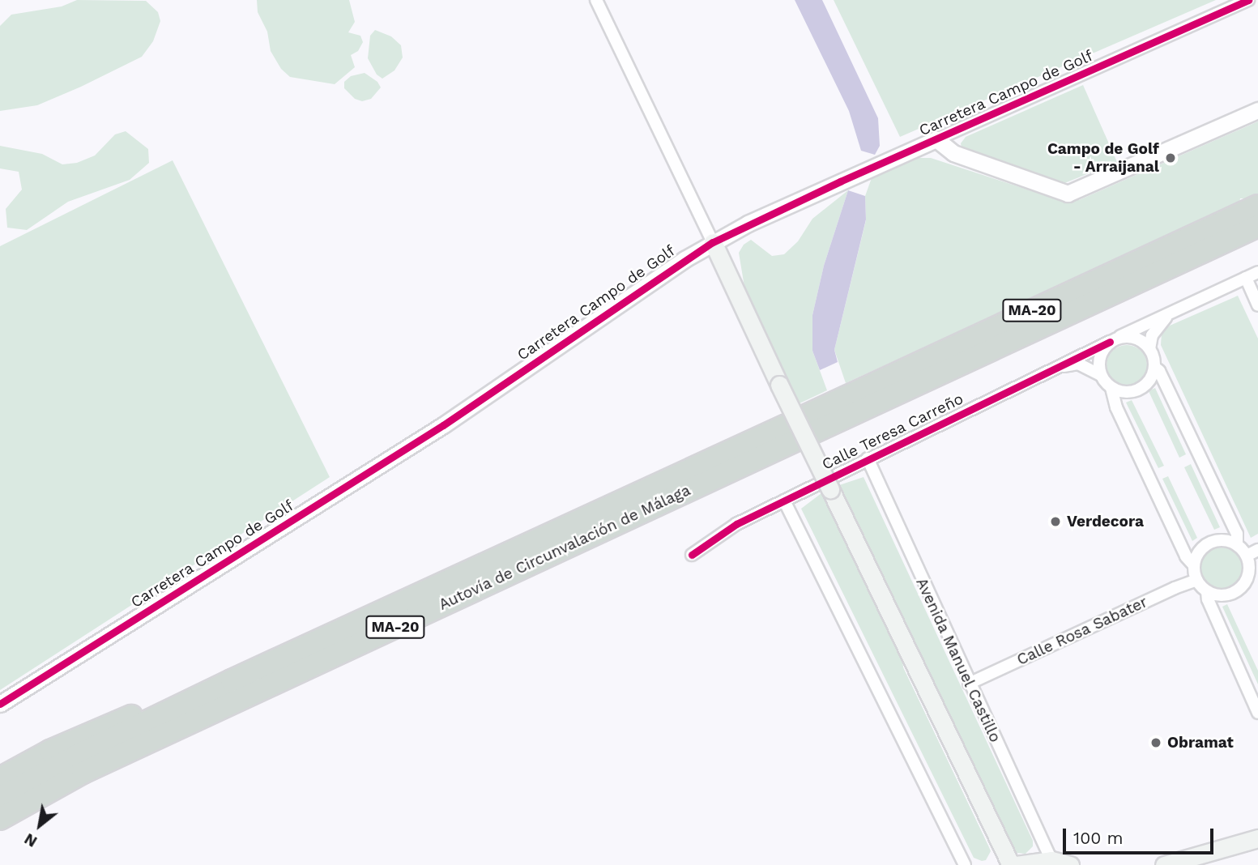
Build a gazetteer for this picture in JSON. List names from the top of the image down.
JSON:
{
  "streets": {
    "highway": ["MA-20", "Autovía de Circunvalación de Málaga"],
    "street": [
      "Carretera Campo de Golf",
      "Calle Teresa Carreño",
      "Calle Rosa Sabater",
      "Avenida Manuel Castillo"
    ]
  },
  "crossings": [
    ["Calle Teresa Carreño", "Avenida Manuel Castillo"],
    ["Calle Rosa Sabater", "Avenida Manuel Castillo"]
  ],
  "places": ["Campo de Golf - Arraijanal", "Verdecora", "Obramat"],
  "scale_bar": "100 m",
  "north": "bottom left"
}
